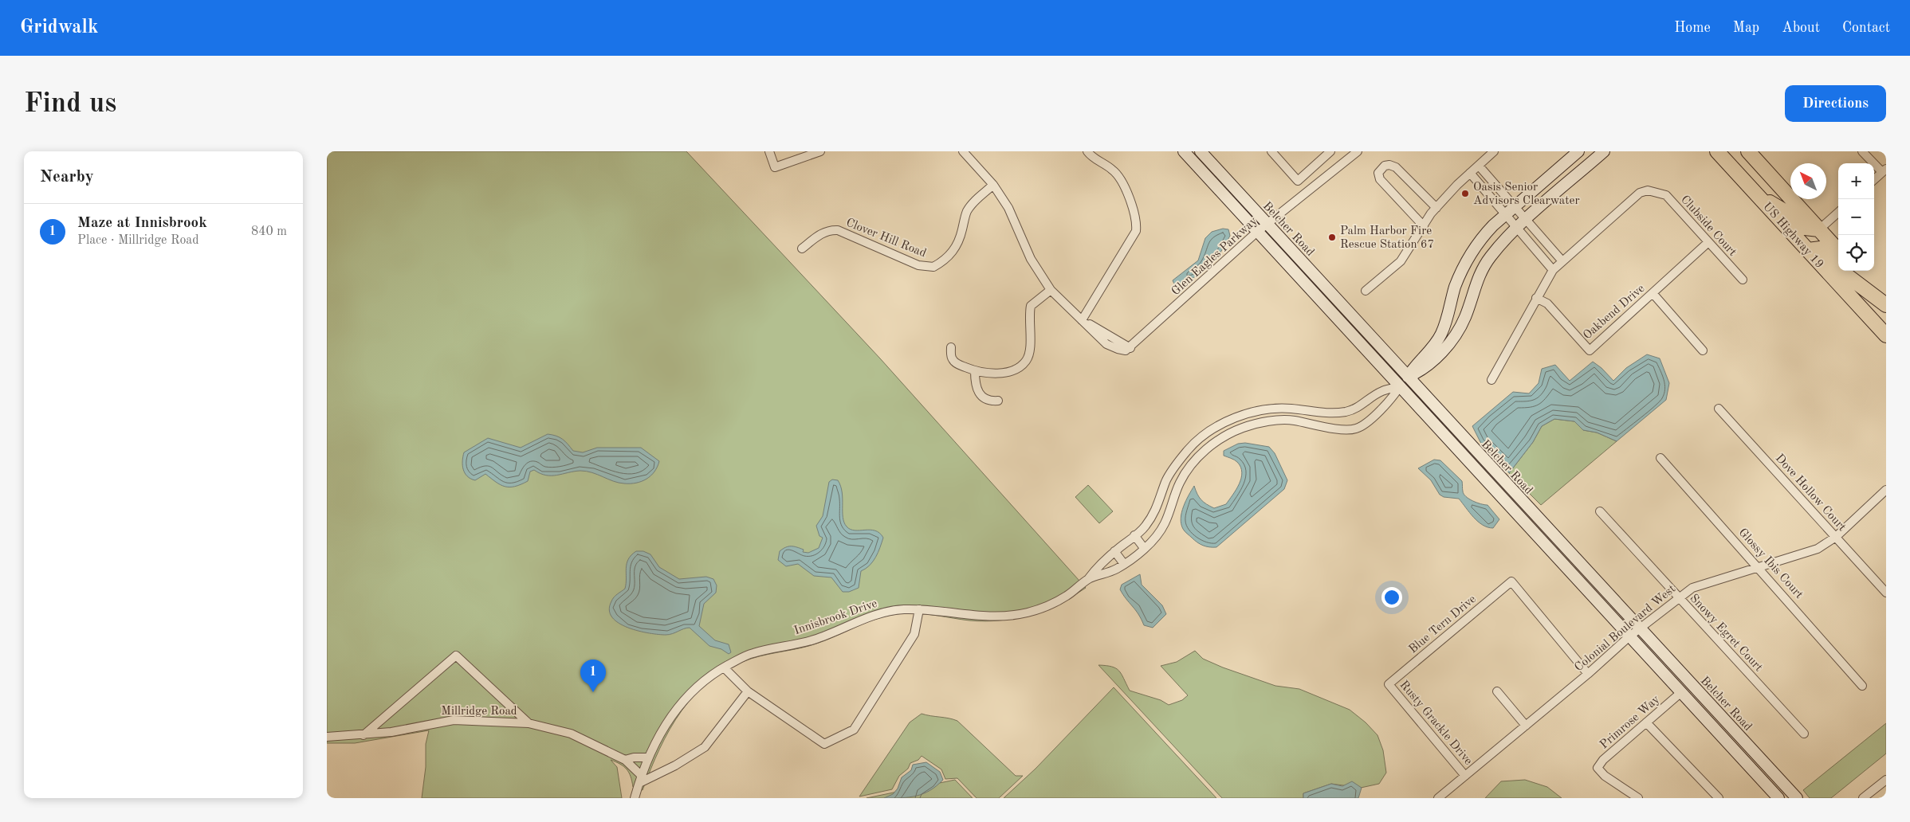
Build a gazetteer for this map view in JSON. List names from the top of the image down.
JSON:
{
  "streets": {
    "highway": ["US Highway 19"],
    "main road": ["Belcher Road"],
    "street": [
      "Clubside Court",
      "Clover Hill Road",
      "Glen Eagles Parkway",
      "Oakbend Drive",
      "Dove Hollow Court",
      "Glossy Ibis Court",
      "Innisbrook Drive",
      "Blue Tern Drive",
      "Colonial Boulevard West",
      "Snowy Egret Court",
      "Millridge Road",
      "Primrose Way",
      "Rusty Grackle Drive"
    ]
  },
  "crossings": [
    ["Clubside Court", "Oakbend Drive"],
    ["Belcher Road", "Glen Eagles Parkway"],
    ["Belcher Road", "Innisbrook Drive"],
    ["Belcher Road", "Colonial Boulevard West"],
    ["Belcher Road", "Primrose Way"],
    ["Dove Hollow Court", "Colonial Boulevard West"],
    ["Glossy Ibis Court", "Colonial Boulevard West"],
    ["Innisbrook Drive", "Millridge Road"],
    ["Blue Tern Drive", "Colonial Boulevard West"],
    ["Blue Tern Drive", "Rusty Grackle Drive"],
    ["Colonial Boulevard West", "Snowy Egret Court"],
    ["Colonial Boulevard West", "Rusty Grackle Drive"]
  ],
  "places": ["Oasis Senior Advisors Clearwater", "Palm Harbor Fire Rescue Station 67"],
  "north": "top left",
  "page": {
    "header": "Gridwalk",
    "nav": [
      "Home",
      "Map",
      "About",
      "Contact"
    ],
    "buttons": "Directions",
    "title": "Find us",
    "heading": "Nearby",
    "map_buttons": ["+", "−"],
    "list": [
      {
        "mark": "1",
        "name": "Maze at Innisbrook",
        "note": "Place · Millridge Road",
        "value": "840 m"
      }
    ],
    "pins": "1"
  }
}
